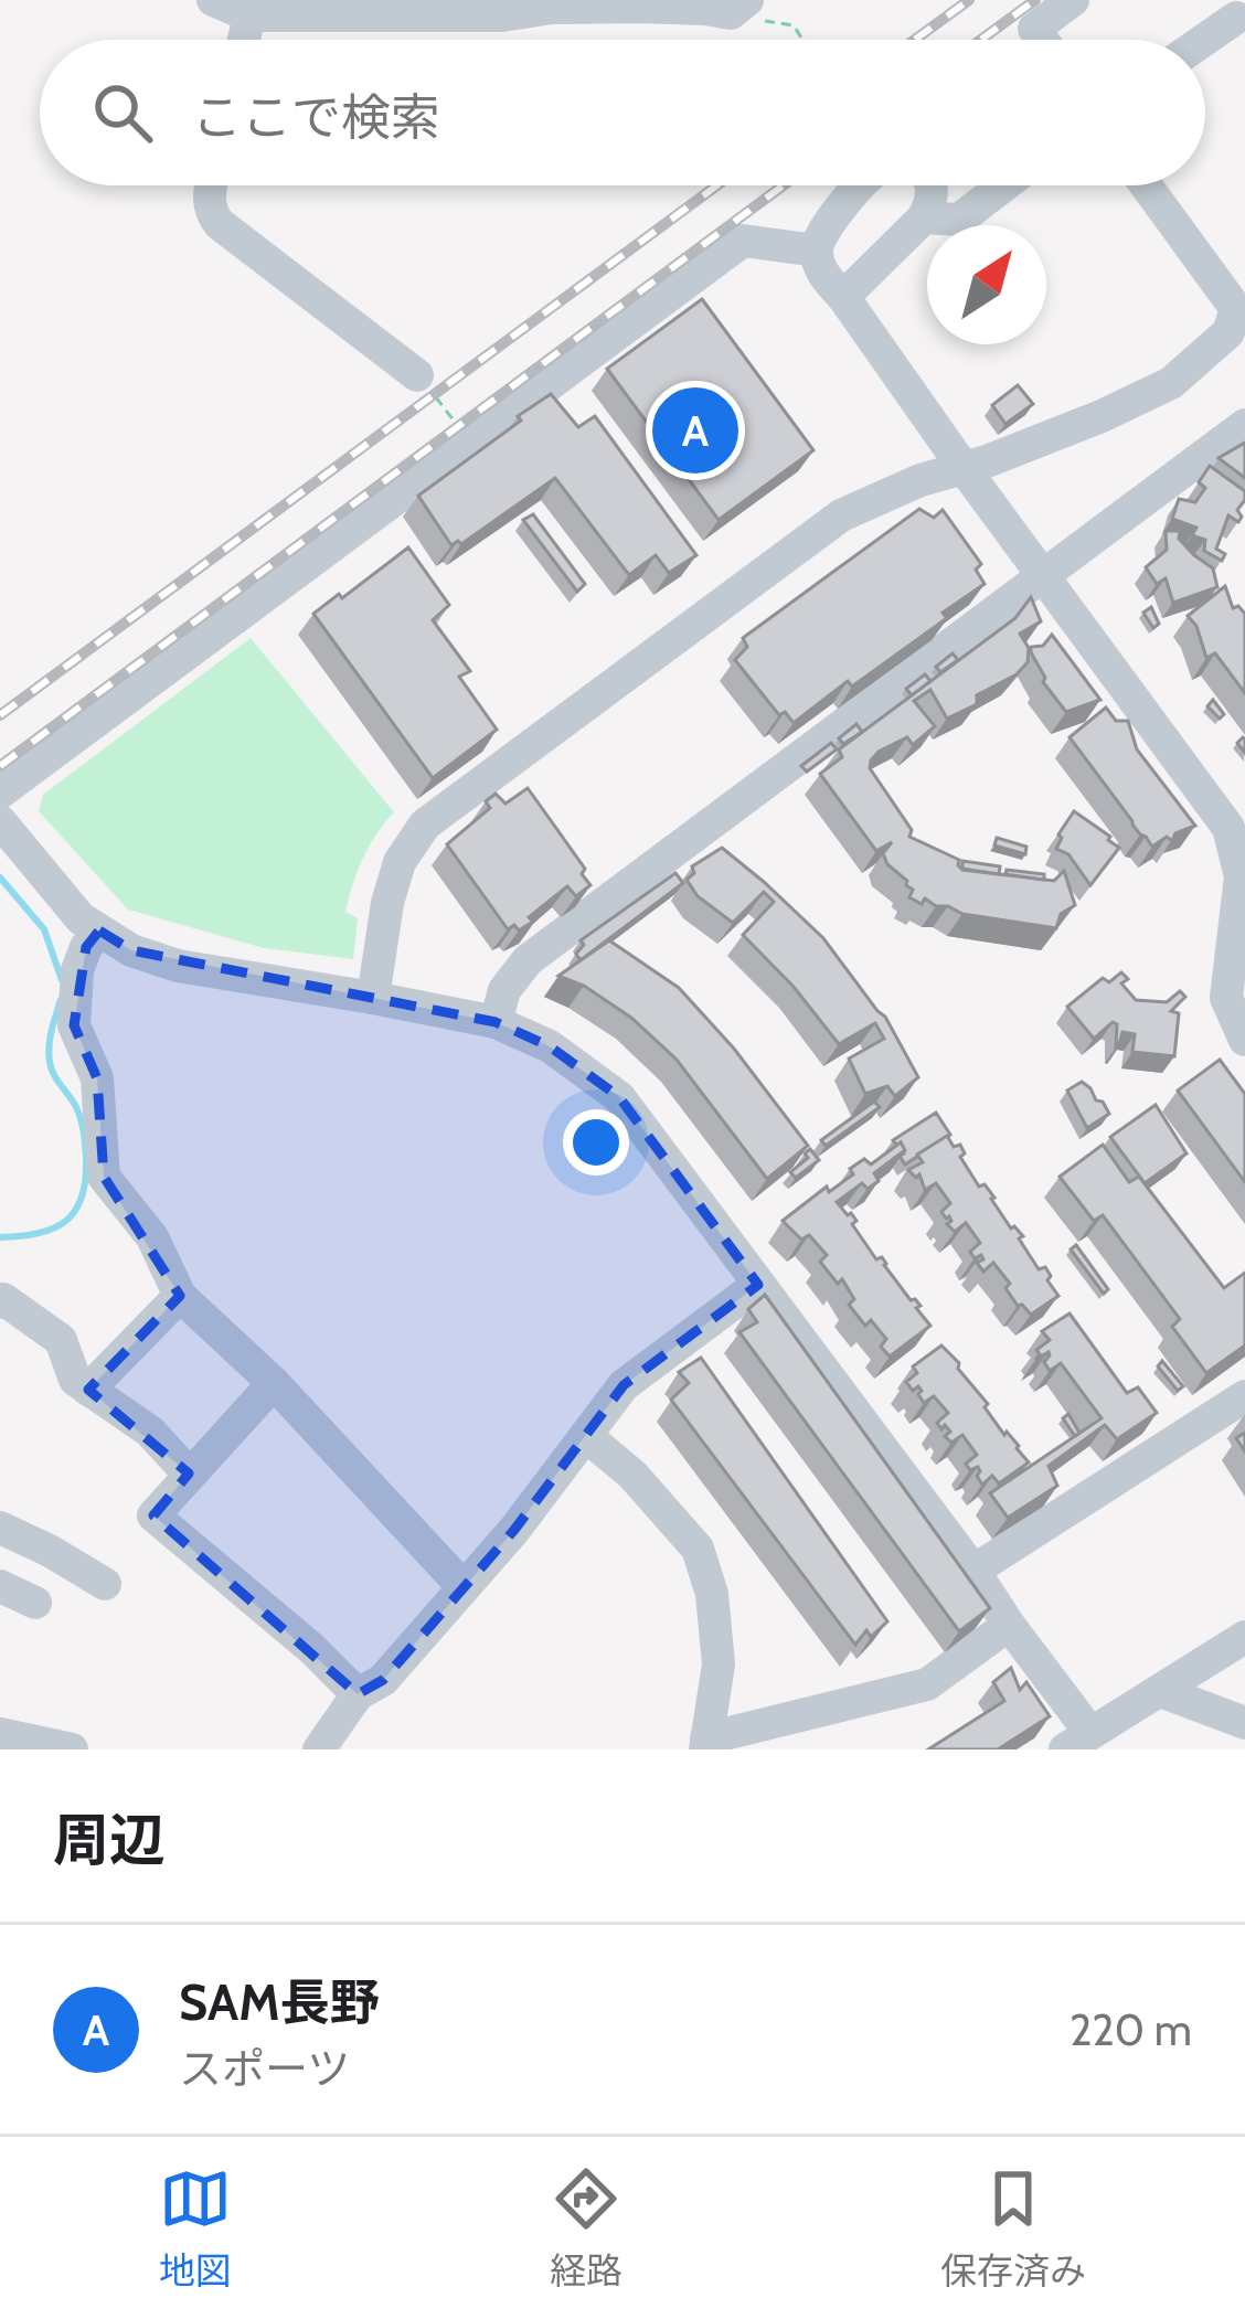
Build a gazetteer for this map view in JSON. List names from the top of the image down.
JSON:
{
  "north": "top right",
  "page": {
    "search": "ここで検索",
    "pins": "A",
    "heading": "周辺",
    "list": [
      {
        "mark": "A",
        "name": "SAM長野",
        "note": "スポーツ",
        "value": "220 m"
      }
    ],
    "nav": ["地図", "経路", "保存済み"]
  }
}
